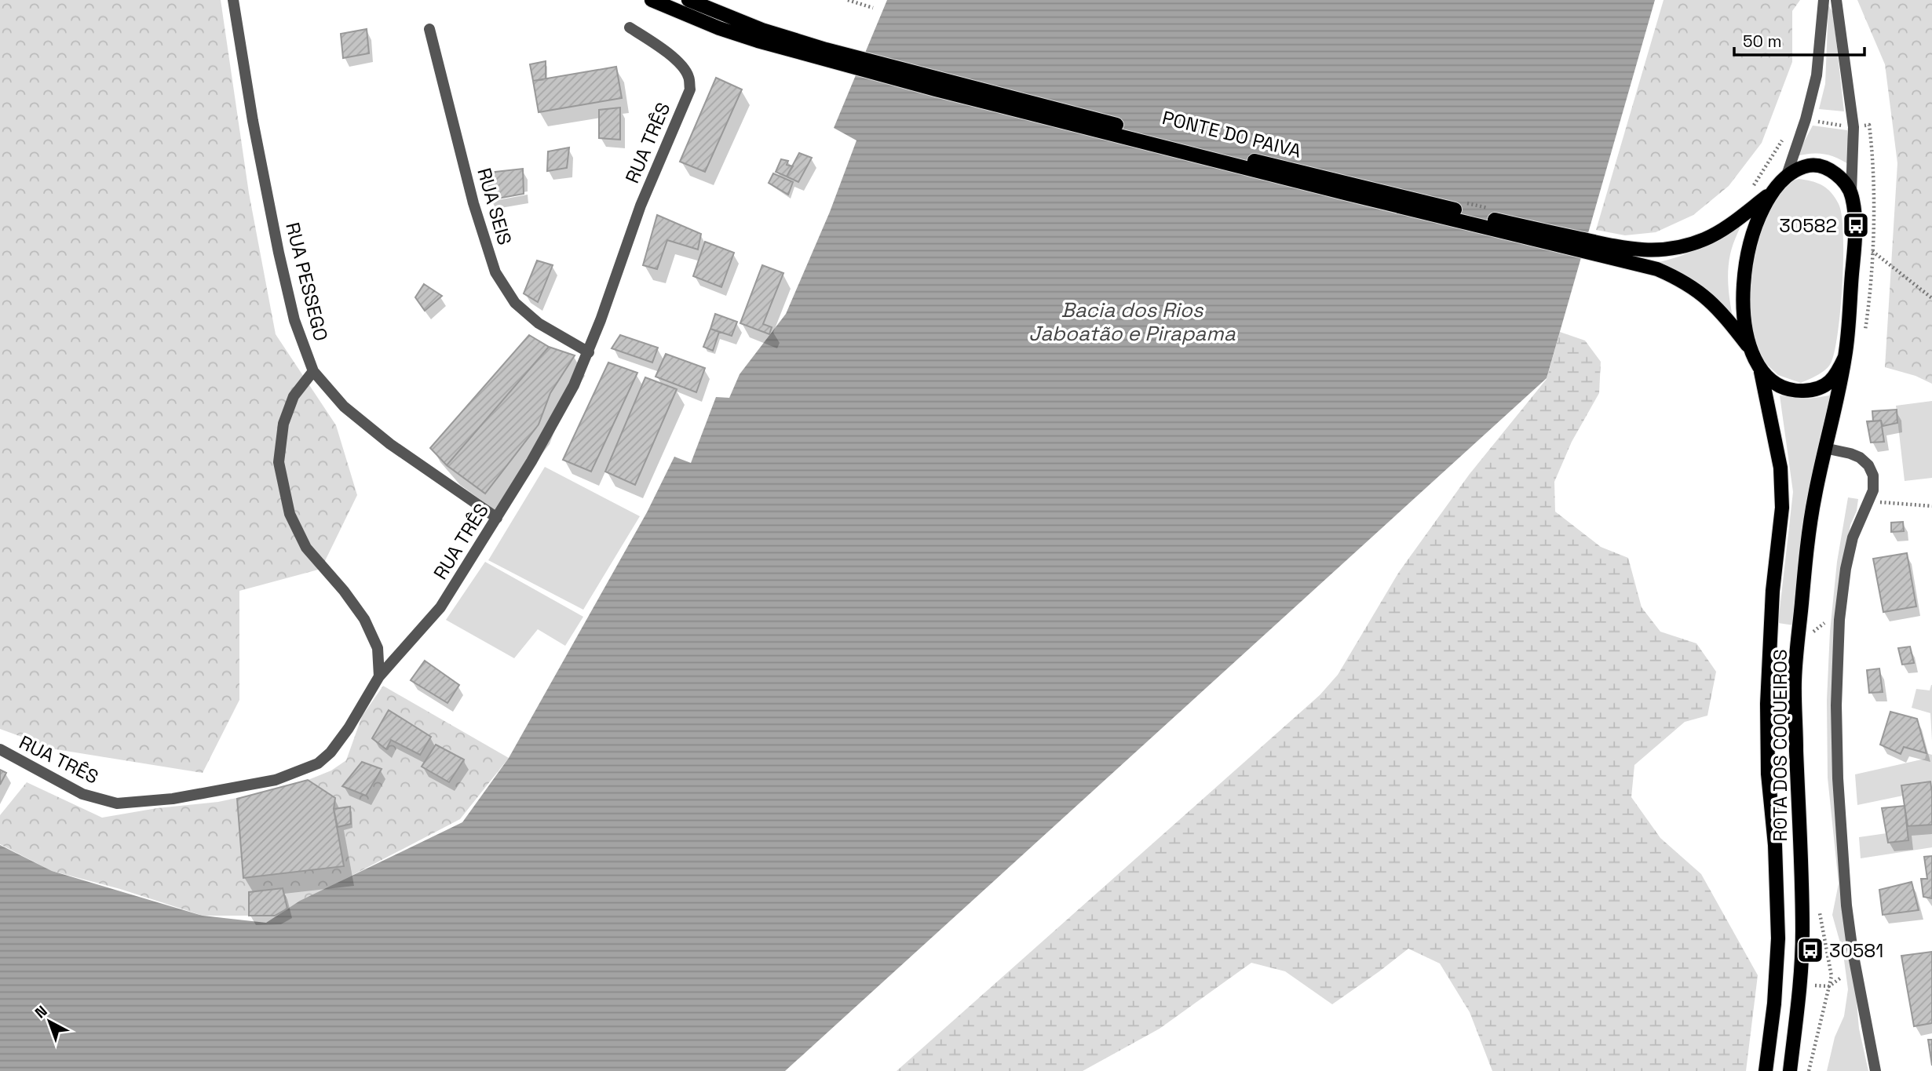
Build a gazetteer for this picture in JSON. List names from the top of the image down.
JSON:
{
  "streets": {
    "main road": ["PONTE DO PAIVA", "ROTA DOS COQUEIROS"],
    "street": ["RUA TRÊS", "RUA SEIS", "RUA PESSEGO"]
  },
  "crossings": [
    ["PONTE DO PAIVA", "ROTA DOS COQUEIROS"],
    ["RUA TRÊS", "RUA SEIS"],
    ["RUA TRÊS", "RUA PESSEGO"]
  ],
  "water": ["Bacia dos Rios Jaboatão e Pirapama"],
  "places": {
    "bus stop": ["30582", "30581"]
  },
  "scale_bar": "50 m",
  "north": "top left"
}
